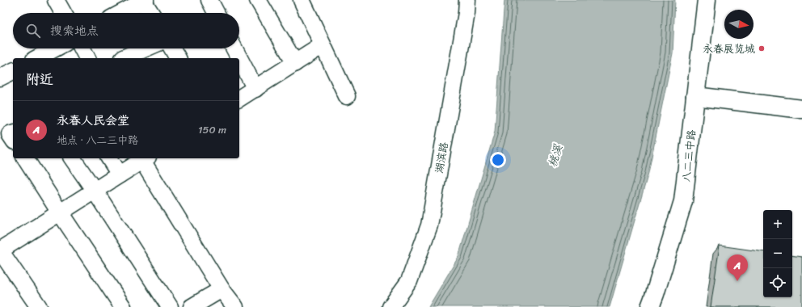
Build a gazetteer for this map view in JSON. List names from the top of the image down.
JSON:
{
  "streets": {
    "main road": ["八二三中路"],
    "street": ["湖滨路"]
  },
  "water": ["桃溪"],
  "places": ["永春展览城"],
  "north": "right",
  "page": {
    "search": "搜索地点",
    "heading": "附近",
    "list": [
      {
        "mark": "A",
        "name": "永春人民会堂",
        "note": "地点 · 八二三中路",
        "value": "150 m"
      }
    ],
    "map_buttons": ["+", "−"],
    "pins": "A"
  }
}
